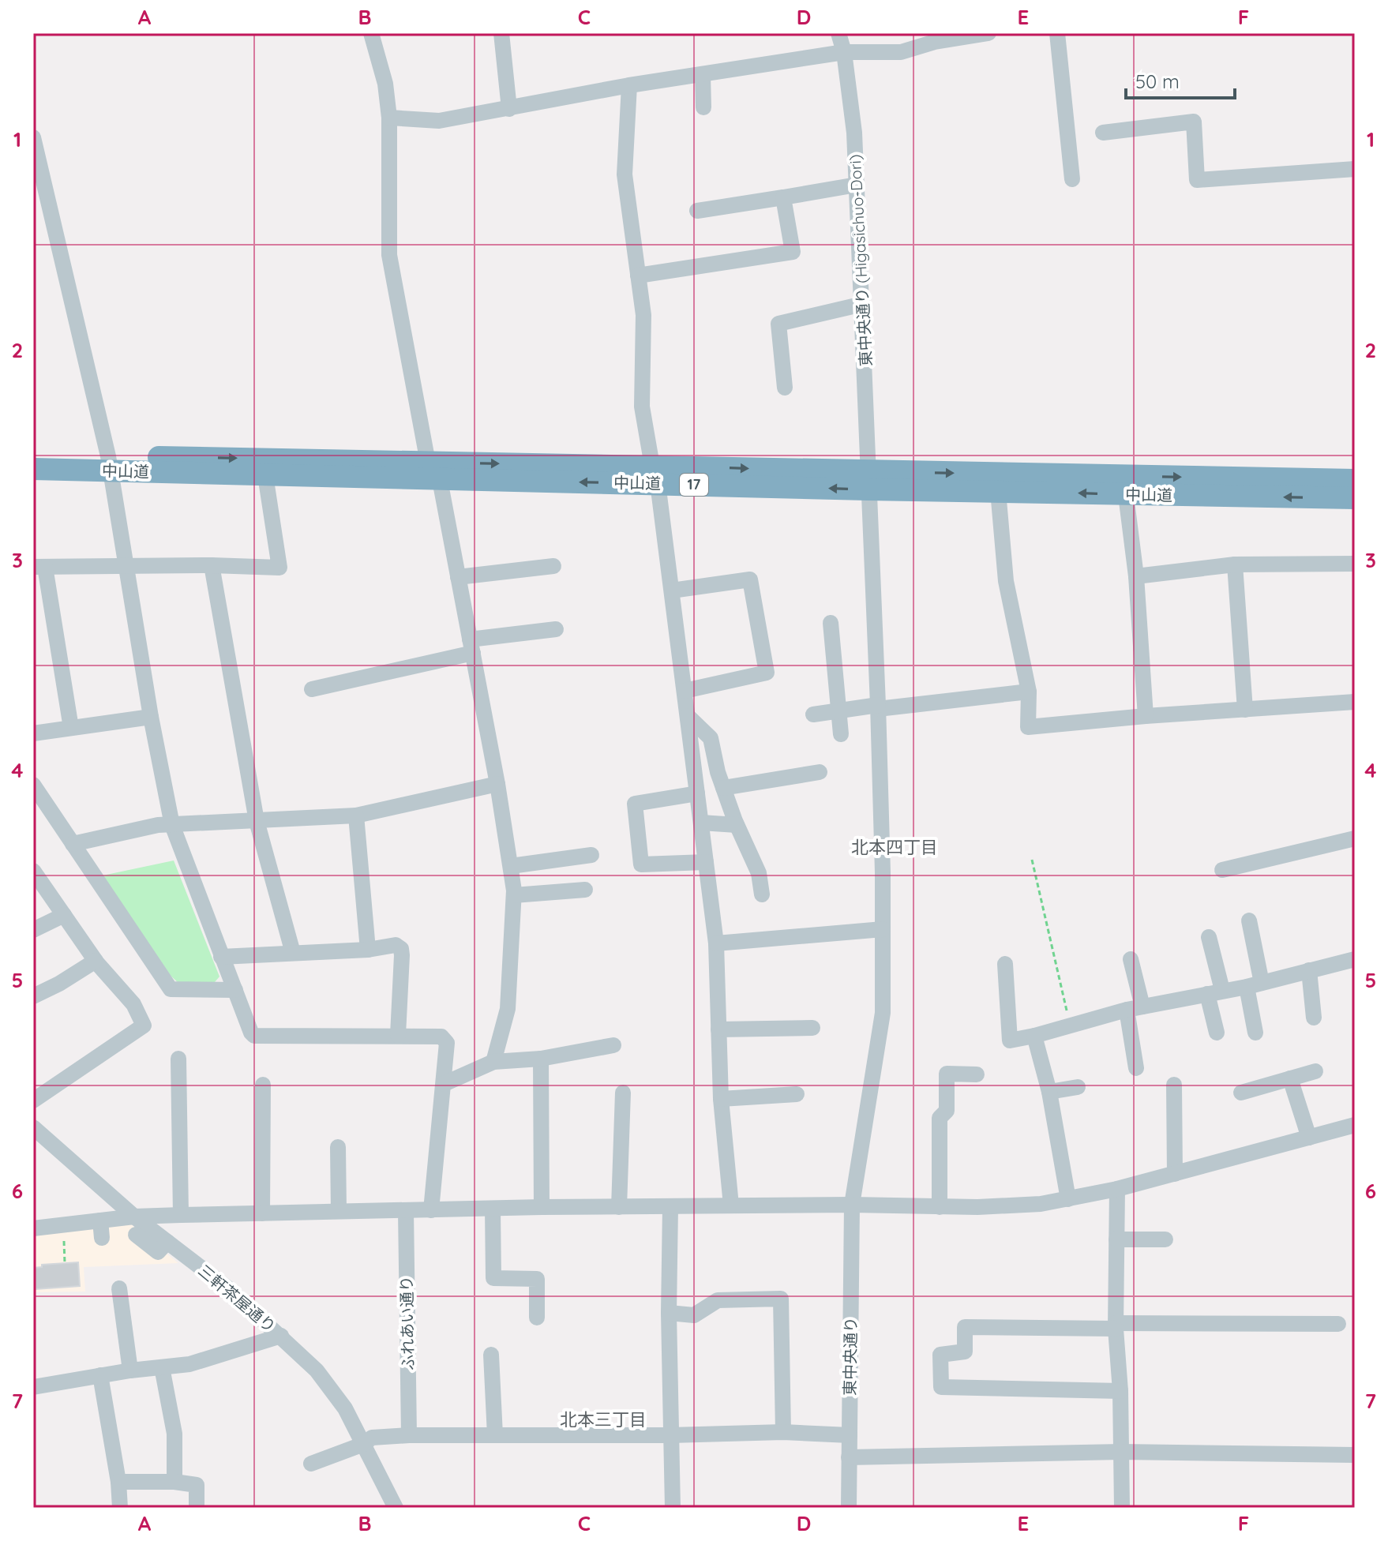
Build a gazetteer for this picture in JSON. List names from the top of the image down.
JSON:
{
  "streets": {
    "highway": ["中山道", "17"],
    "street": [
      "東中央通り (Higasichuo-Dori)",
      "三軒茶屋通り",
      "ふれあい通り",
      "東中央通り"
    ]
  },
  "crossings": [
    ["東中央通り (Higasichuo-Dori)", "中山道"],
    ["東中央通り (Higasichuo-Dori)", "東中央通り"]
  ],
  "districts": ["北本四丁目", "北本三丁目"],
  "scale_bar": "50 m",
  "grid": {
    "columns": [
      "A",
      "B",
      "C",
      "D",
      "E",
      "F"
    ],
    "rows": [
      "1",
      "2",
      "3",
      "4",
      "5",
      "6",
      "7"
    ]
  }
}
